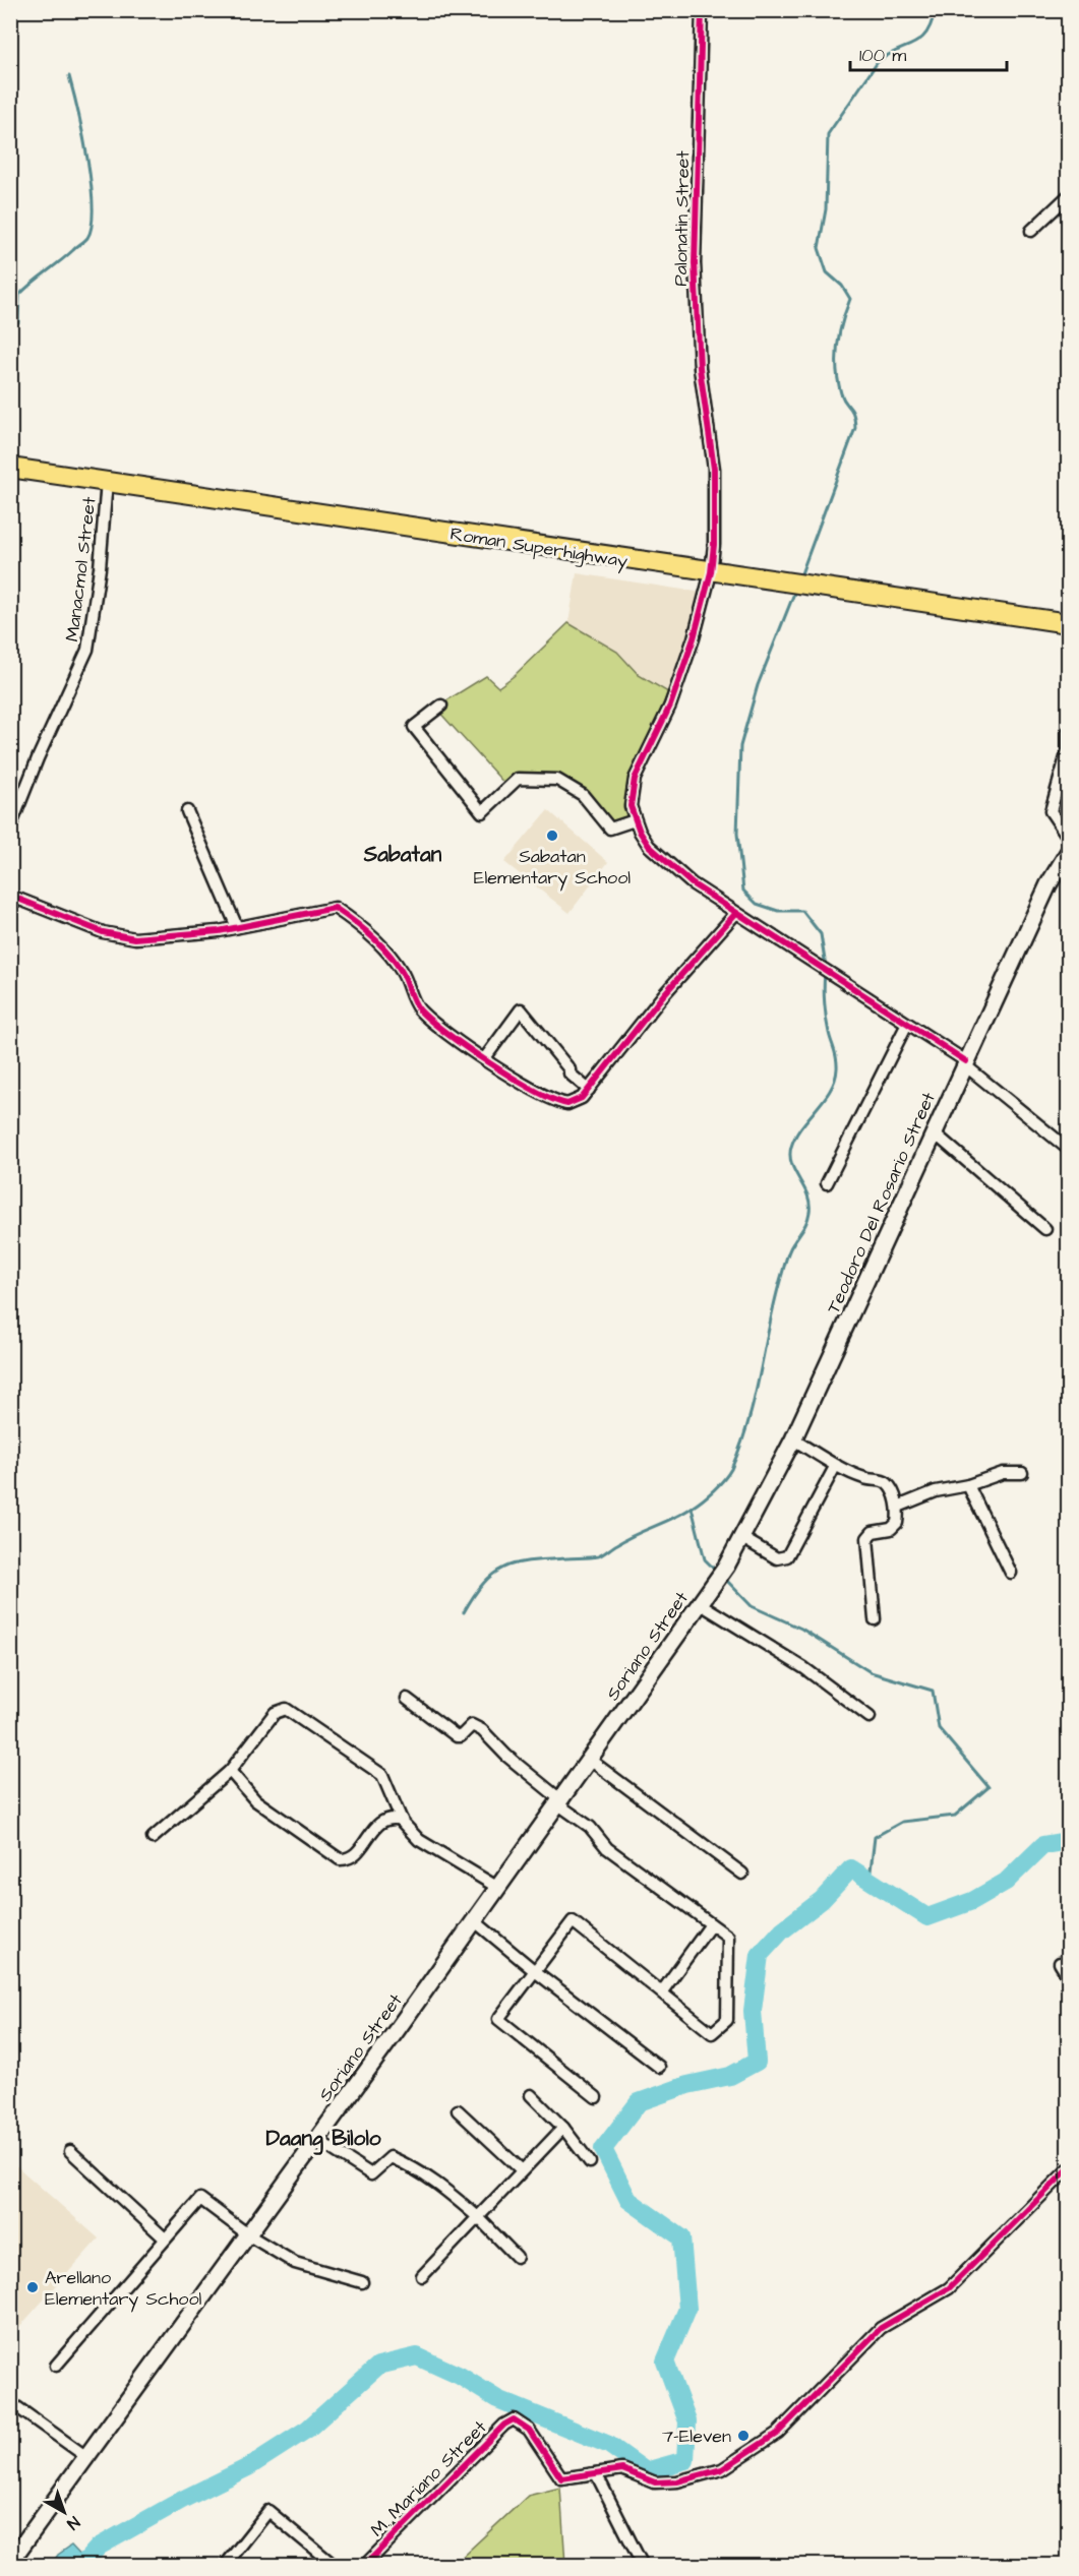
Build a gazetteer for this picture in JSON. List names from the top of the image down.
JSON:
{
  "streets": {
    "main road": ["Roman Superhighway", "Teodoro Del Rosario Street", "Soriano Street"],
    "street": ["Palonatin Street", "Manacmol Street", "M. Mariano Street"]
  },
  "crossings": [
    ["Palonatin Street", "Roman Superhighway"],
    ["Roman Superhighway", "Manacmol Street"],
    ["Teodoro Del Rosario Street", "Soriano Street"]
  ],
  "districts": ["Sabatan", "Daang Bilolo"],
  "places": ["Sabatan Elementary School", "Arellano Elementary School", "7-Eleven"],
  "scale_bar": "100 m",
  "north": "bottom right"
}
